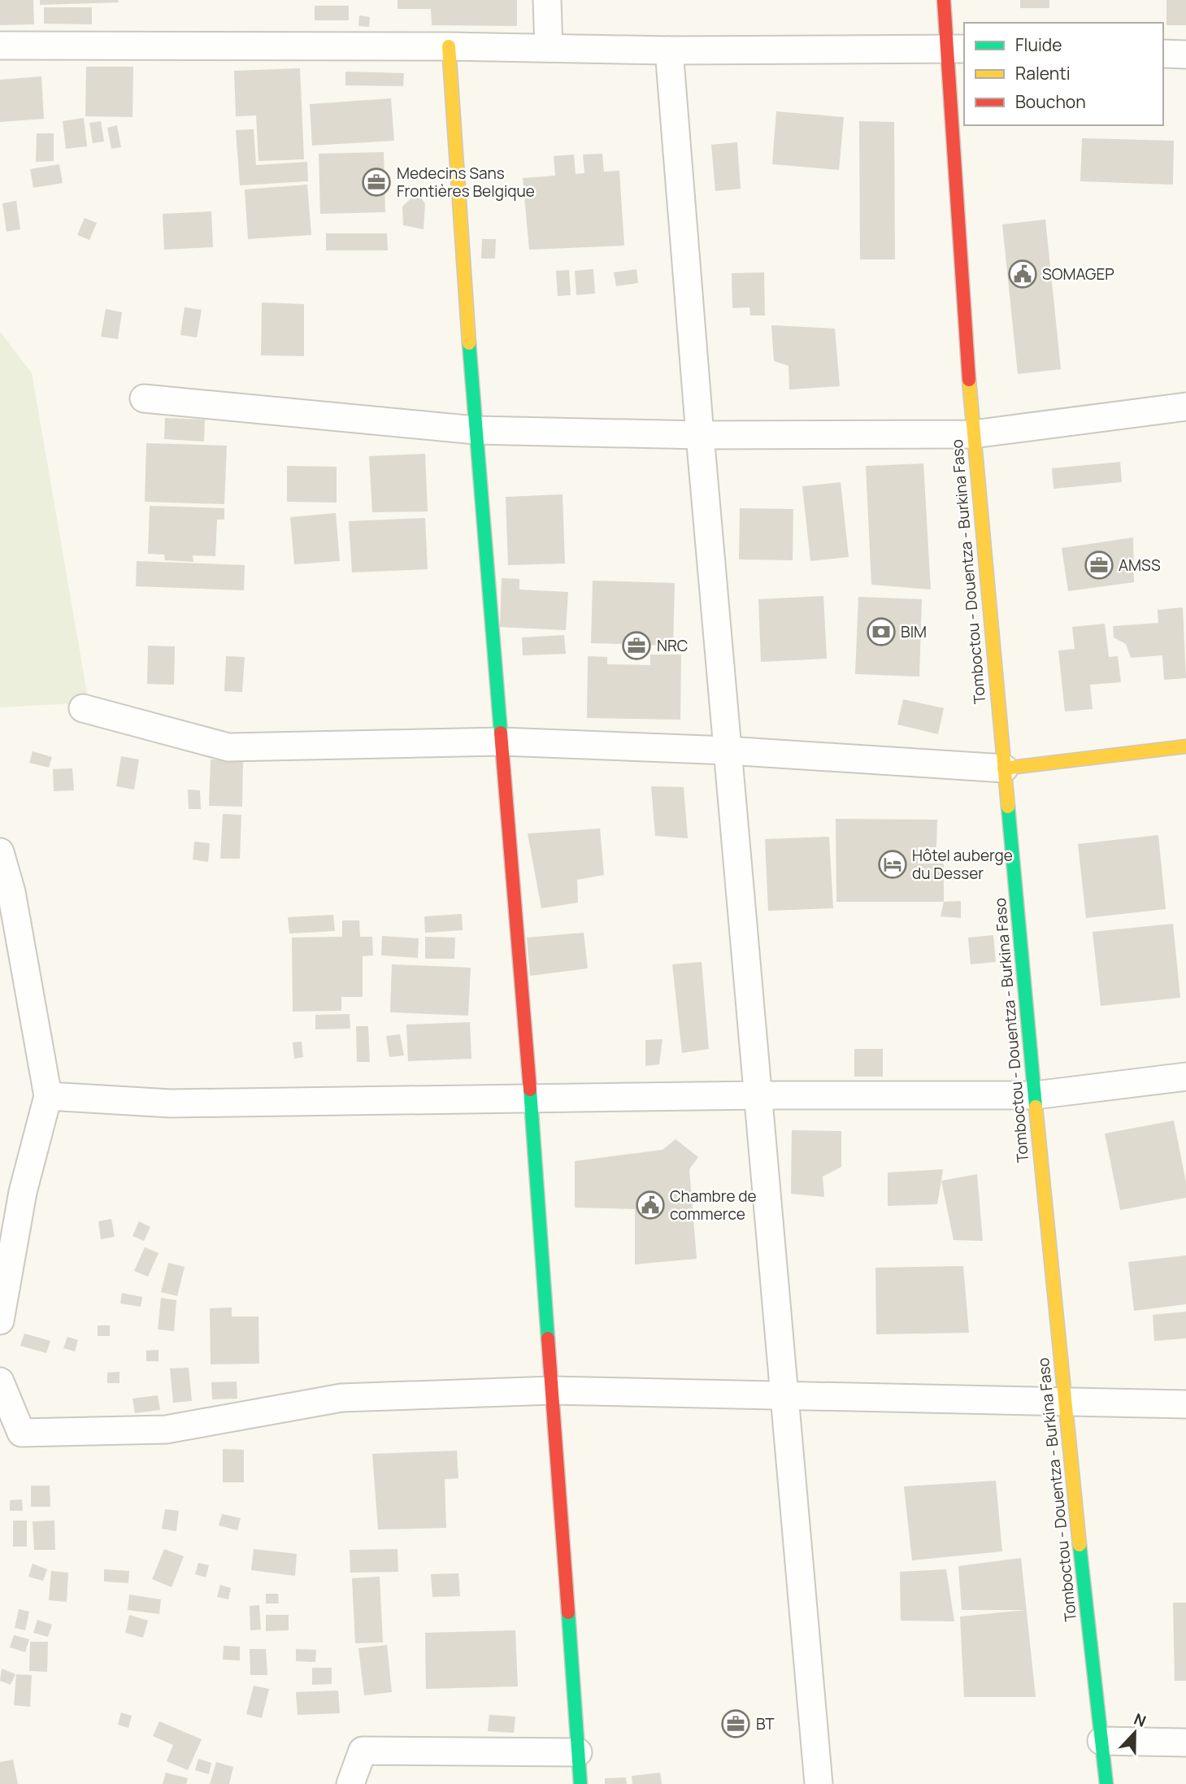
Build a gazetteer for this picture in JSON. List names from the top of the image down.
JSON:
{
  "streets": {
    "main road": ["Tomboctou - Douentza - Burkina Faso"]
  },
  "places": {
    "office": [
      "Medecins Sans Frontières Belgique",
      "AMSS",
      "NRC",
      "BT"
    ],
    "public building": ["SOMAGEP", "Chambre de commerce"],
    "bank": ["BIM"],
    "hotel": ["Hôtel auberge du Desser"]
  },
  "legend": ["Fluide", "Ralenti", "Bouchon"],
  "north": "top"
}
